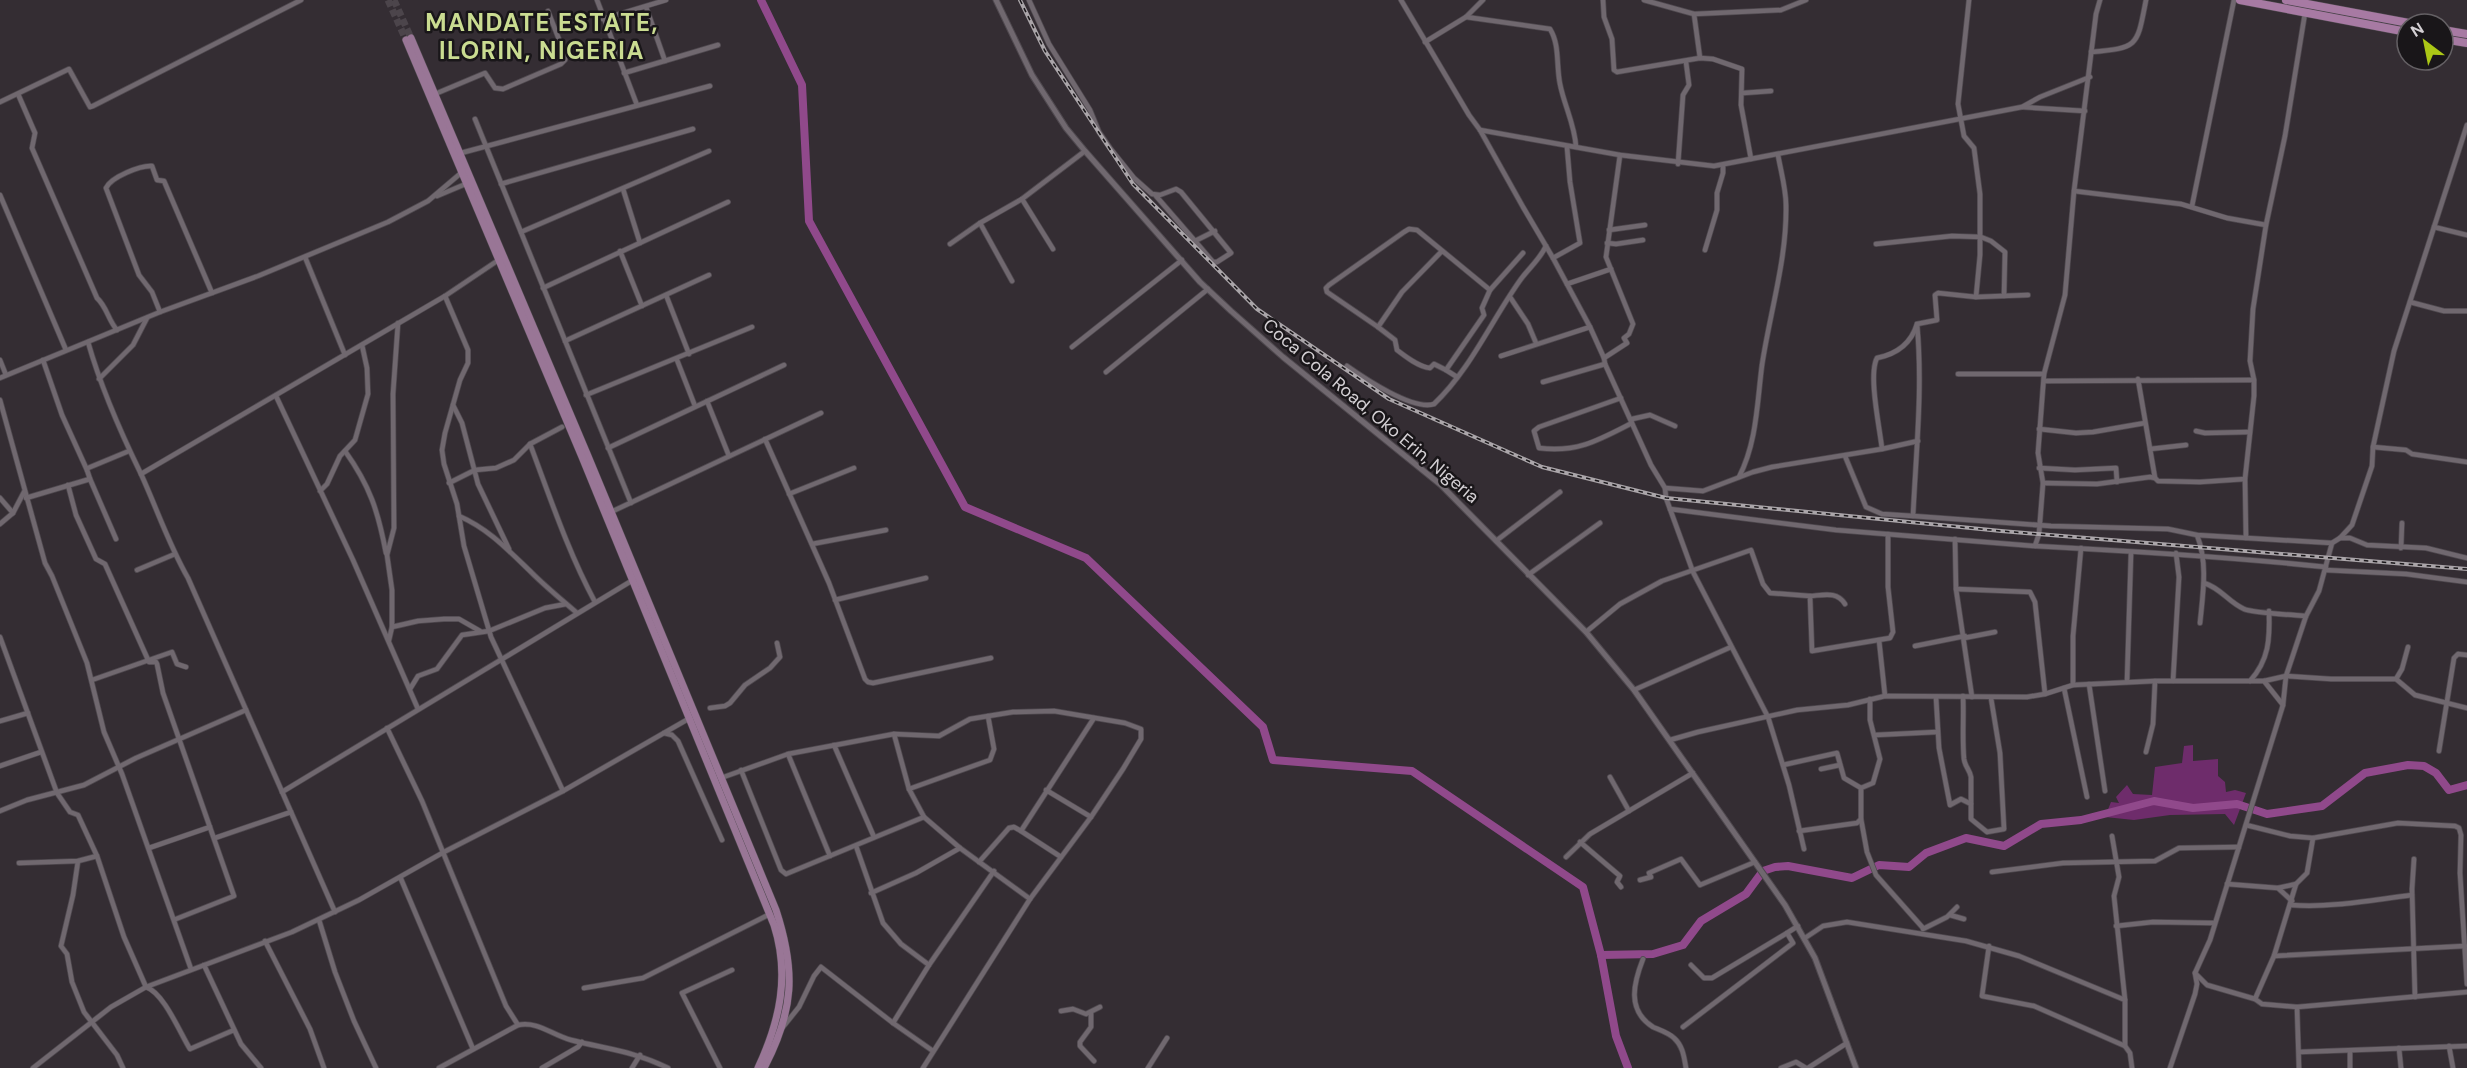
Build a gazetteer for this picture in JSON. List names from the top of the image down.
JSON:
{
  "streets": {
    "street": ["Coca Cola Road, Oko Erin, Nigeria"]
  },
  "districts": ["MANDATE ESTATE, ILORIN, NIGERIA"],
  "north": "top left"
}
